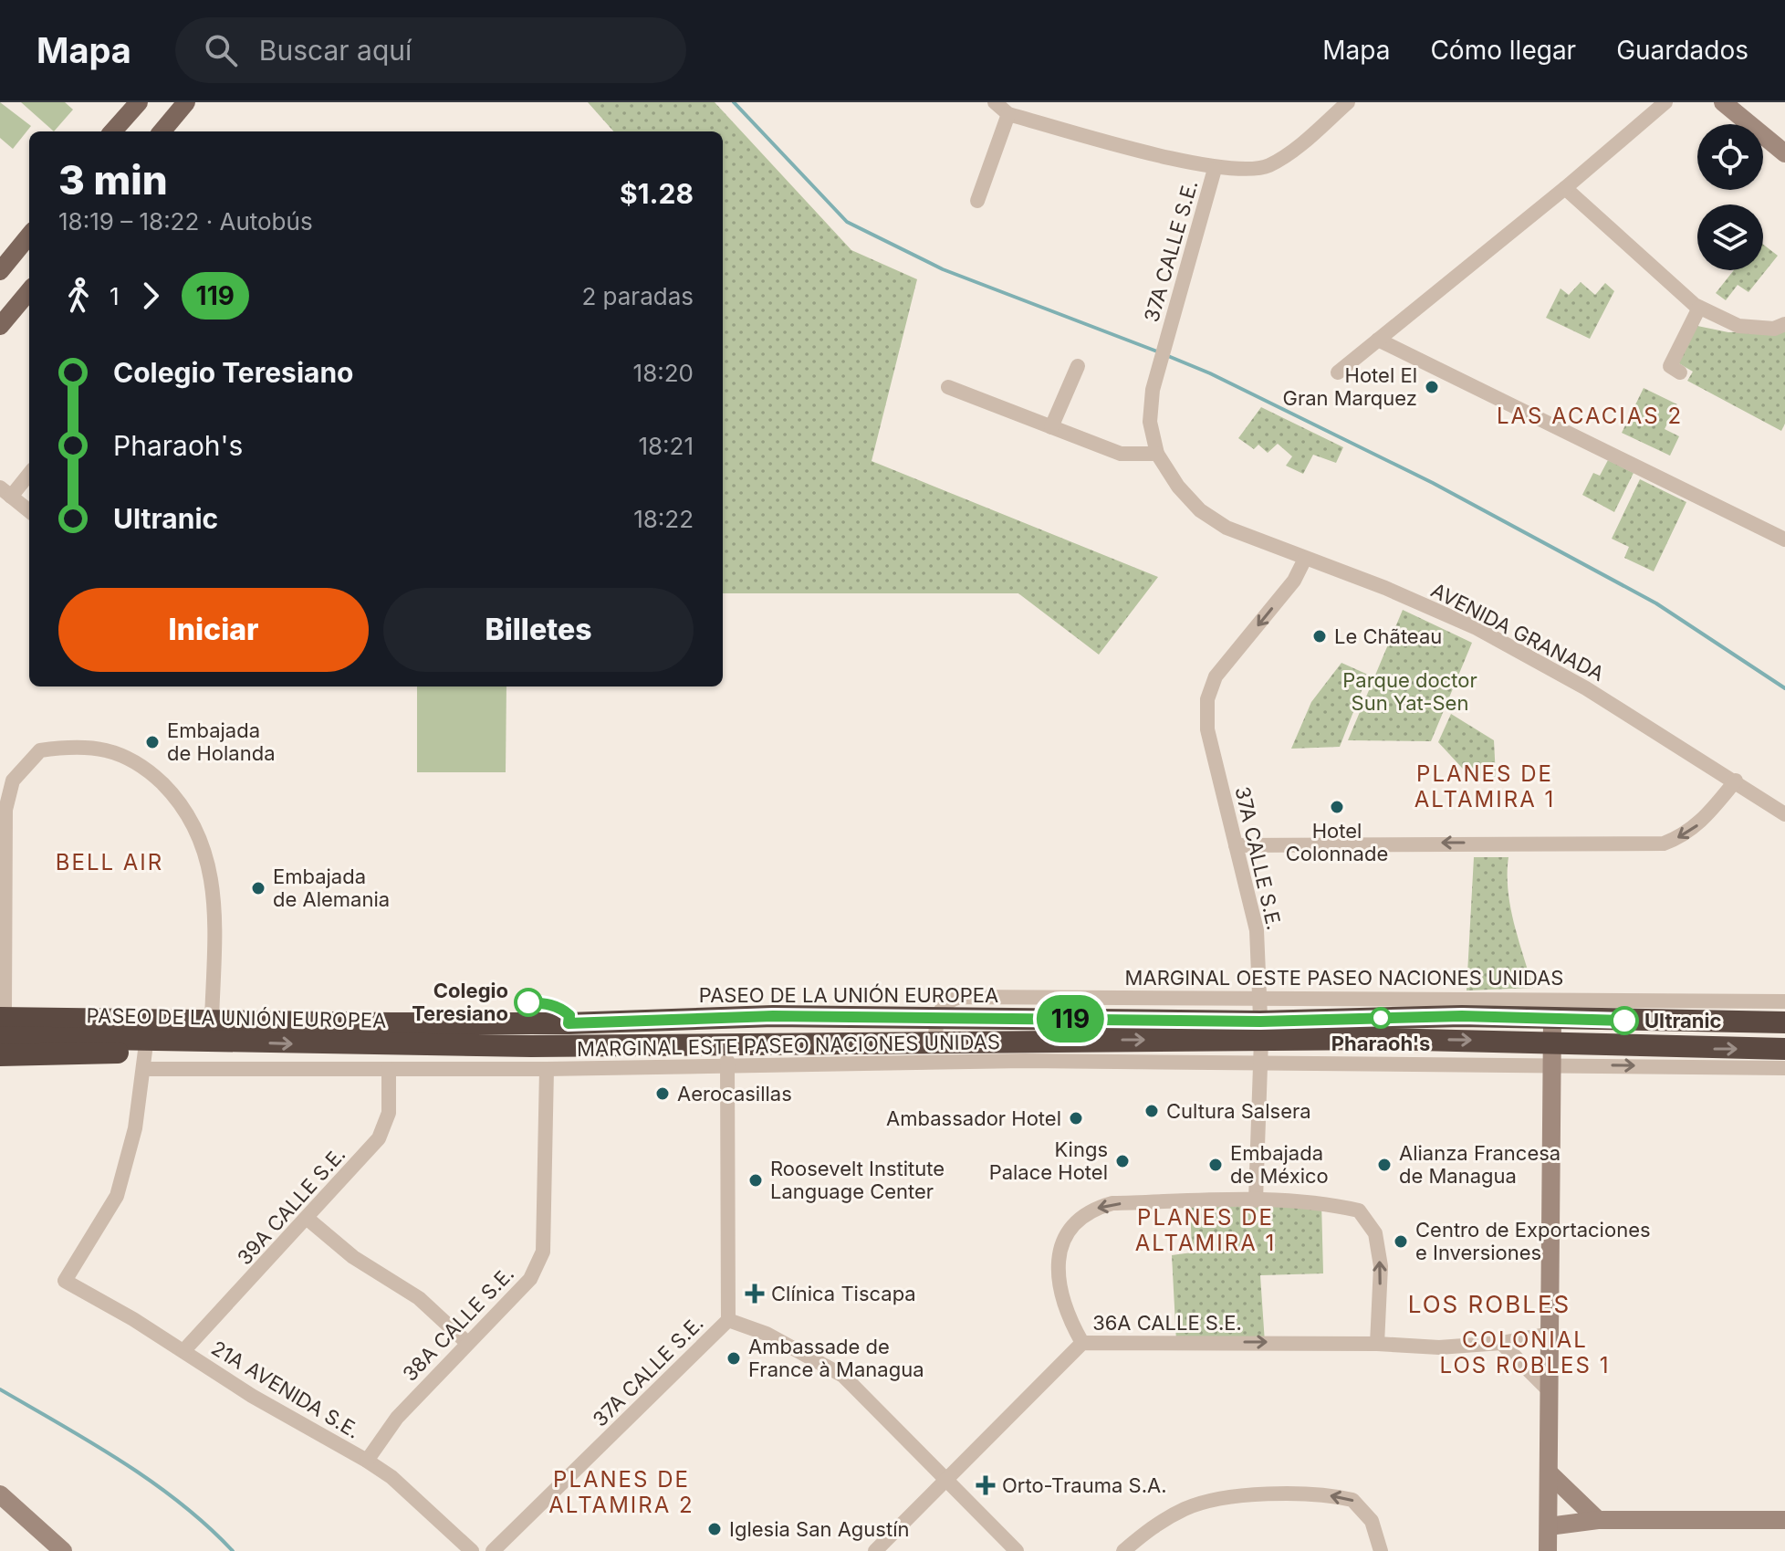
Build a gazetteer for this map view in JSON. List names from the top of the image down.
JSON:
{
  "streets": {
    "highway": ["PASEO DE LA UNIÓN EUROPEA"],
    "street": [
      "37A CALLE S.E.",
      "AVENIDA GRANADA",
      "MARGINAL OESTE PASEO NACIONES UNIDAS",
      "MARGINAL ESTE PASEO NACIONES UNIDAS",
      "39A CALLE S.E.",
      "36A CALLE S.E.",
      "38A CALLE S.E.",
      "21A AVENIDA S.E."
    ]
  },
  "crossings": [
    ["37A CALLE S.E.", "AVENIDA GRANADA"],
    ["37A CALLE S.E.", "MARGINAL OESTE PASEO NACIONES UNIDAS"],
    ["37A CALLE S.E.", "PASEO DE LA UNIÓN EUROPEA"],
    ["37A CALLE S.E.", "MARGINAL ESTE PASEO NACIONES UNIDAS"],
    ["MARGINAL OESTE PASEO NACIONES UNIDAS", "PASEO DE LA UNIÓN EUROPEA"],
    ["MARGINAL ESTE PASEO NACIONES UNIDAS", "39A CALLE S.E."],
    ["MARGINAL ESTE PASEO NACIONES UNIDAS", "38A CALLE S.E."],
    ["MARGINAL ESTE PASEO NACIONES UNIDAS", "21A AVENIDA S.E."],
    ["39A CALLE S.E.", "21A AVENIDA S.E."],
    ["38A CALLE S.E.", "21A AVENIDA S.E."]
  ],
  "one_way": ["36A CALLE S.E."],
  "districts": [
    "LAS ACACIAS 2",
    "PLANES DE ALTAMIRA 1",
    "BELL AIR",
    "PLANES DE ALTAMIRA 1",
    "LOS ROBLES",
    "COLONIAL LOS ROBLES 1",
    "PLANES DE ALTAMIRA 2"
  ],
  "parks": ["Parque doctor Sun Yat-Sen"],
  "places": {
    "other": [
      "Hotel El Gran Marquez",
      "Le Chãteau",
      "Embajada de Holanda",
      "Hotel Colonnade",
      "Embajada de Alemania",
      "Colegio Teresiano",
      "Pharaoh's",
      "Ultranic",
      "Aerocasillas",
      "Cultura Salsera",
      "Ambassador Hotel",
      "Kings Palace Hotel",
      "Embajada de México",
      "Alianza Francesa de Managua",
      "Roosevelt Institute Language Center",
      "Centro de Exportaciones e Inversiones",
      "Ambassade de France à Managua",
      "Iglesia San Agustín"
    ],
    "health": ["Clínica Tiscapa", "Orto-Trauma S.A."]
  },
  "lines": ["bus line 119"],
  "page": {
    "header": "Mapa",
    "search": "Buscar aquí",
    "nav": ["Mapa", "Cómo llegar", "Guardados"],
    "on_map": "119",
    "heading": ["3 min", "18:19 – 18:22 · Autobús", "$1.28"],
    "legs": ["1", "119", "2 paradas"],
    "list": [
      {
        "name": "Colegio Teresiano",
        "value": "18:20"
      },
      {
        "name": "Pharaoh's",
        "value": "18:21"
      },
      {
        "name": "Ultranic",
        "value": "18:22"
      }
    ],
    "buttons": ["Iniciar", "Billetes"]
  }
}
